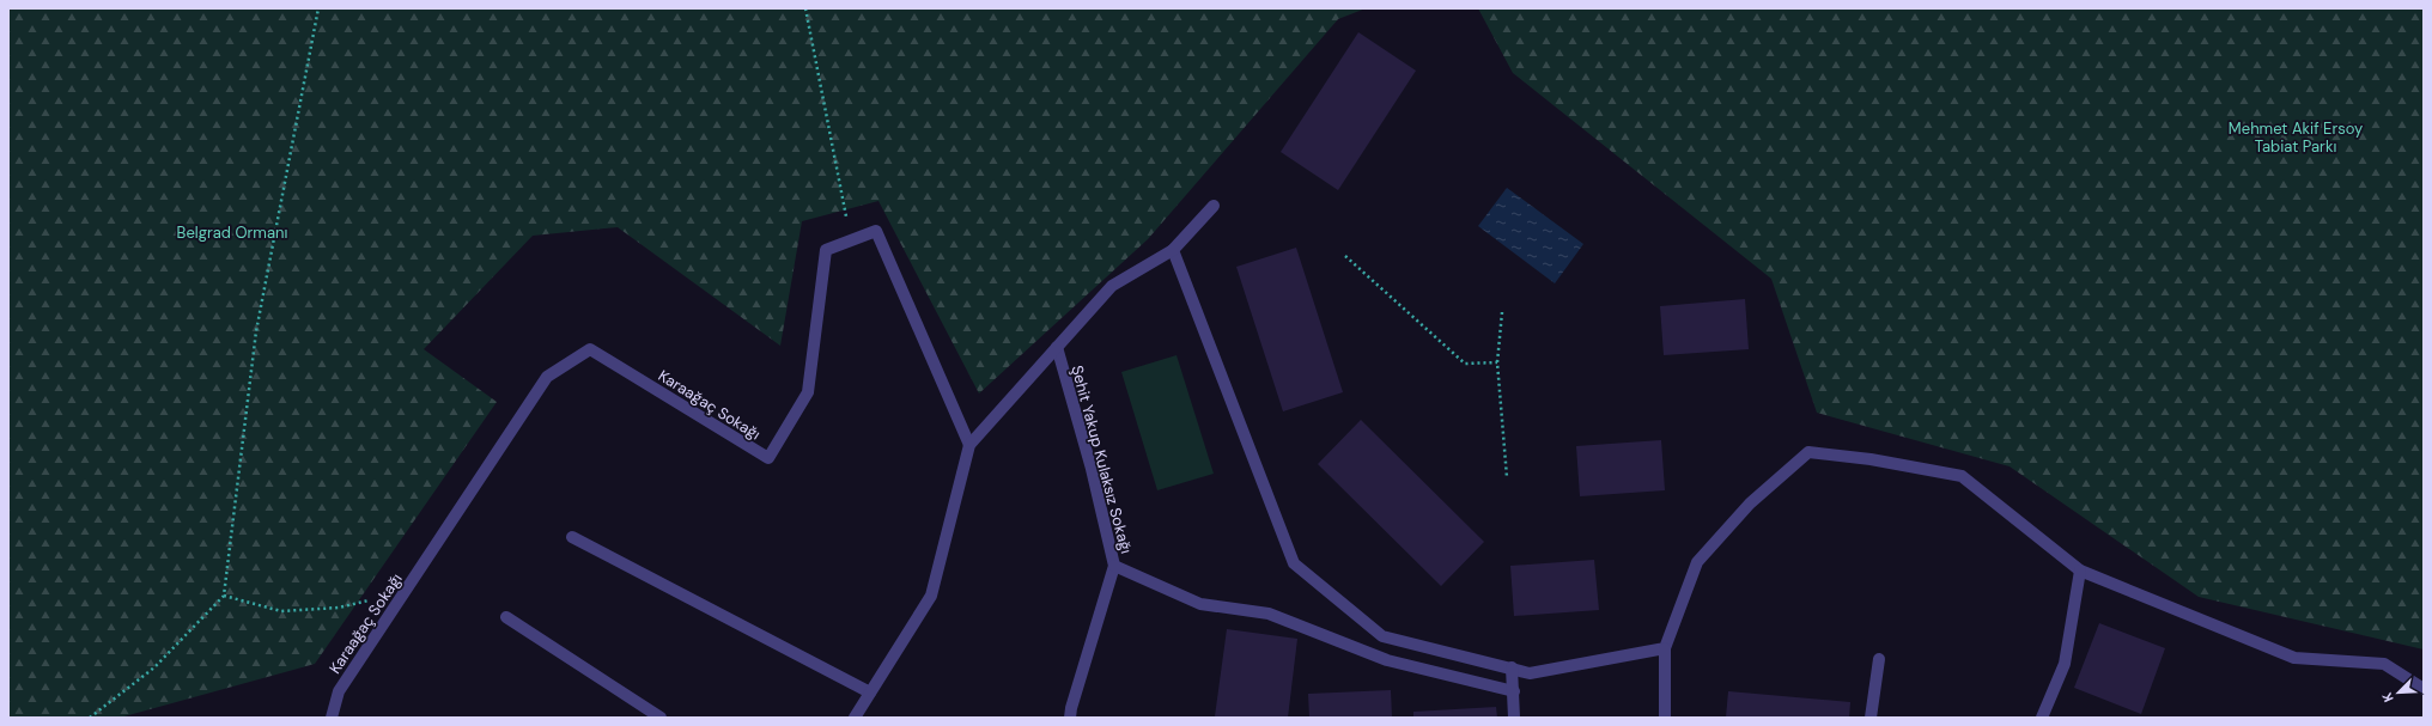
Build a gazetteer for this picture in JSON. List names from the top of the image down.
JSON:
{
  "streets": {
    "street": ["Karaağaç Sokağı", "Şehit Yakup Kulaksız Sokağı"]
  },
  "parks": ["Mehmet Akif Ersoy Tabiat Parkı", "Belgrad Ormanı"],
  "north": "bottom left"
}
